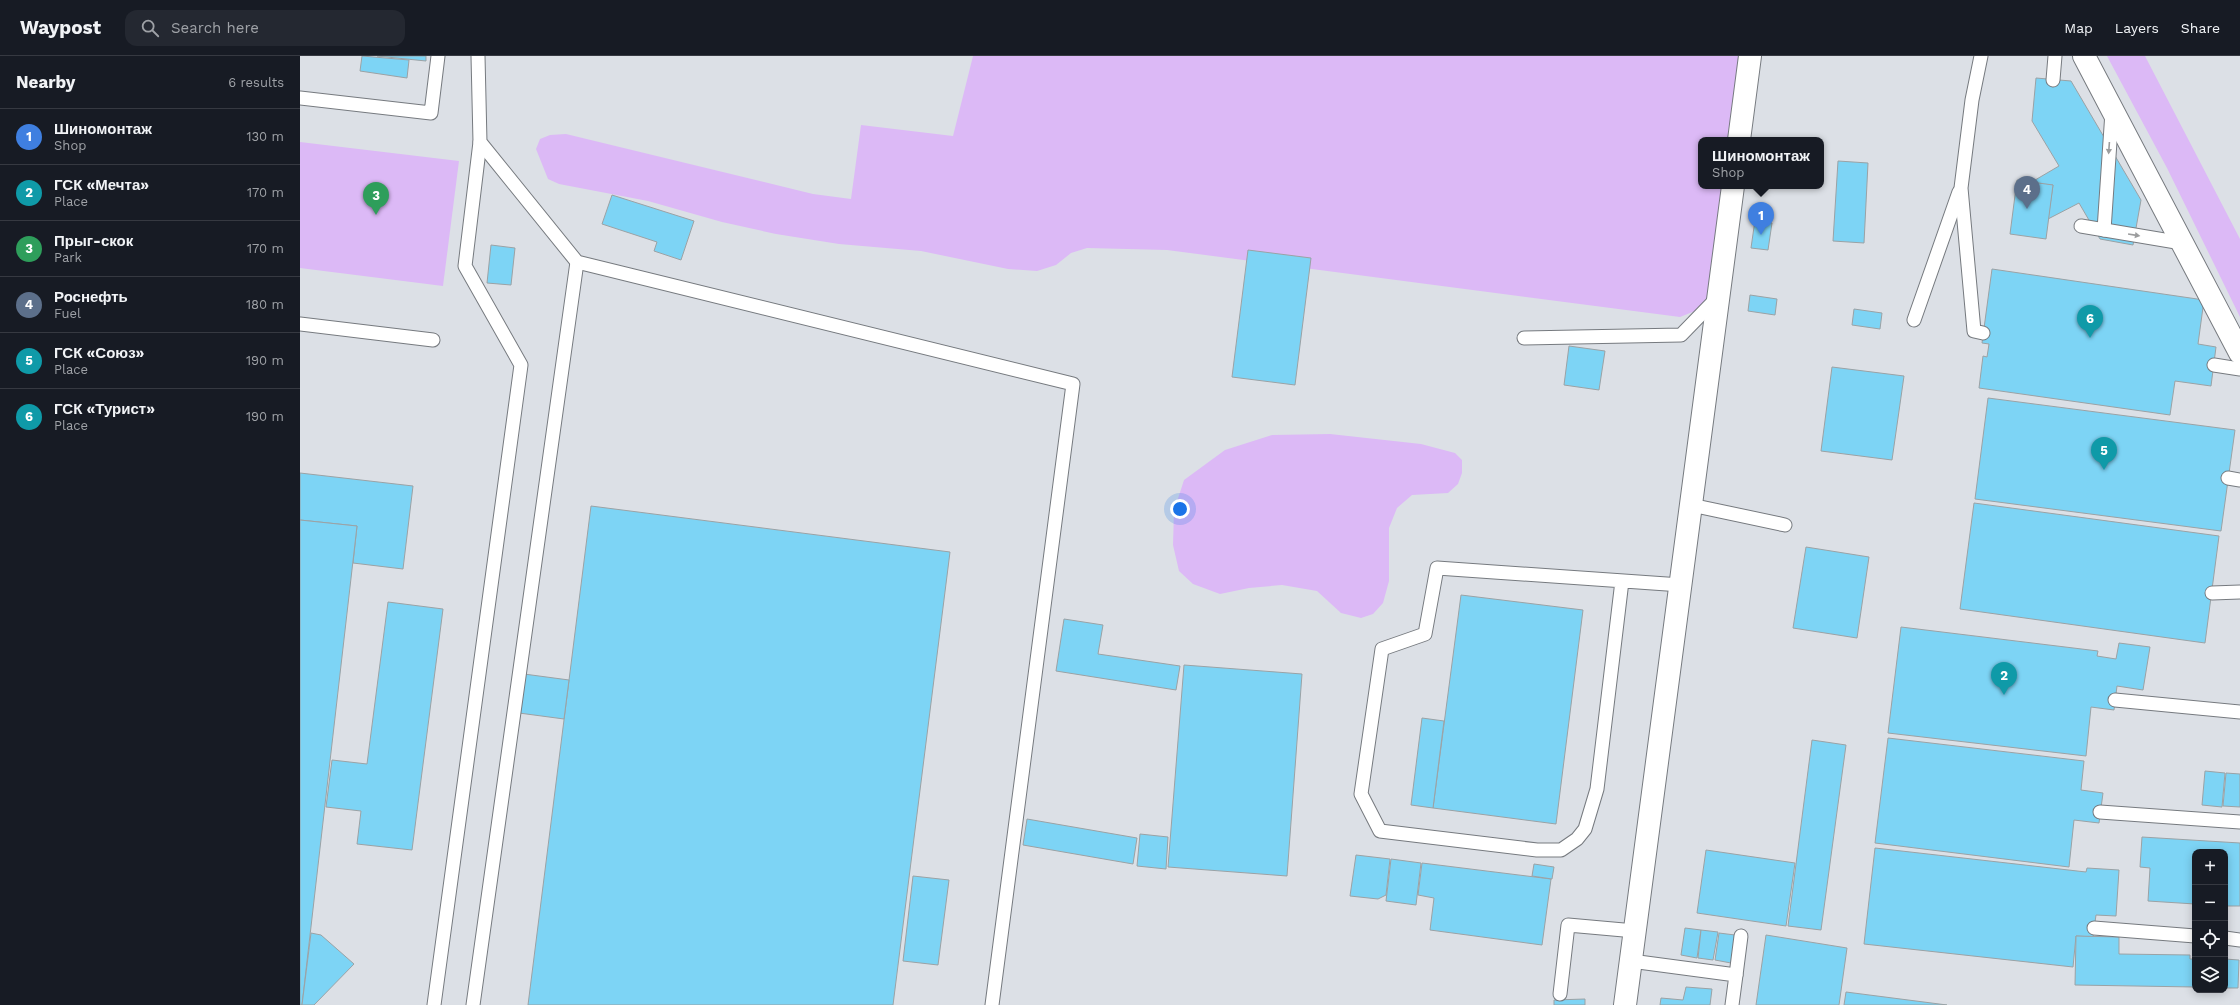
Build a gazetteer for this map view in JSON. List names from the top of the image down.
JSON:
{
  "page": {
    "header": "Waypost",
    "search": "Search here",
    "nav": ["Map", "Layers", "Share"],
    "heading": ["Nearby", "6 results"],
    "list": [
      {
        "mark": "1",
        "name": "Шиномонтаж",
        "note": "Shop",
        "value": "130 m"
      },
      {
        "mark": "2",
        "name": "ГСК «Мечта»",
        "note": "Place",
        "value": "170 m"
      },
      {
        "mark": "3",
        "name": "Прыг-скок",
        "note": "Park",
        "value": "170 m"
      },
      {
        "mark": "4",
        "name": "Роснефть",
        "note": "Fuel",
        "value": "180 m"
      },
      {
        "mark": "5",
        "name": "ГСК «Союз»",
        "note": "Place",
        "value": "190 m"
      },
      {
        "mark": "6",
        "name": "ГСК «Турист»",
        "note": "Place",
        "value": "190 m"
      }
    ],
    "popup": ["Шиномонтаж", "Shop"],
    "pins": [
      "4",
      "3",
      "1",
      "6",
      "5",
      "2"
    ],
    "map_buttons": ["+", "−"]
  }
}
